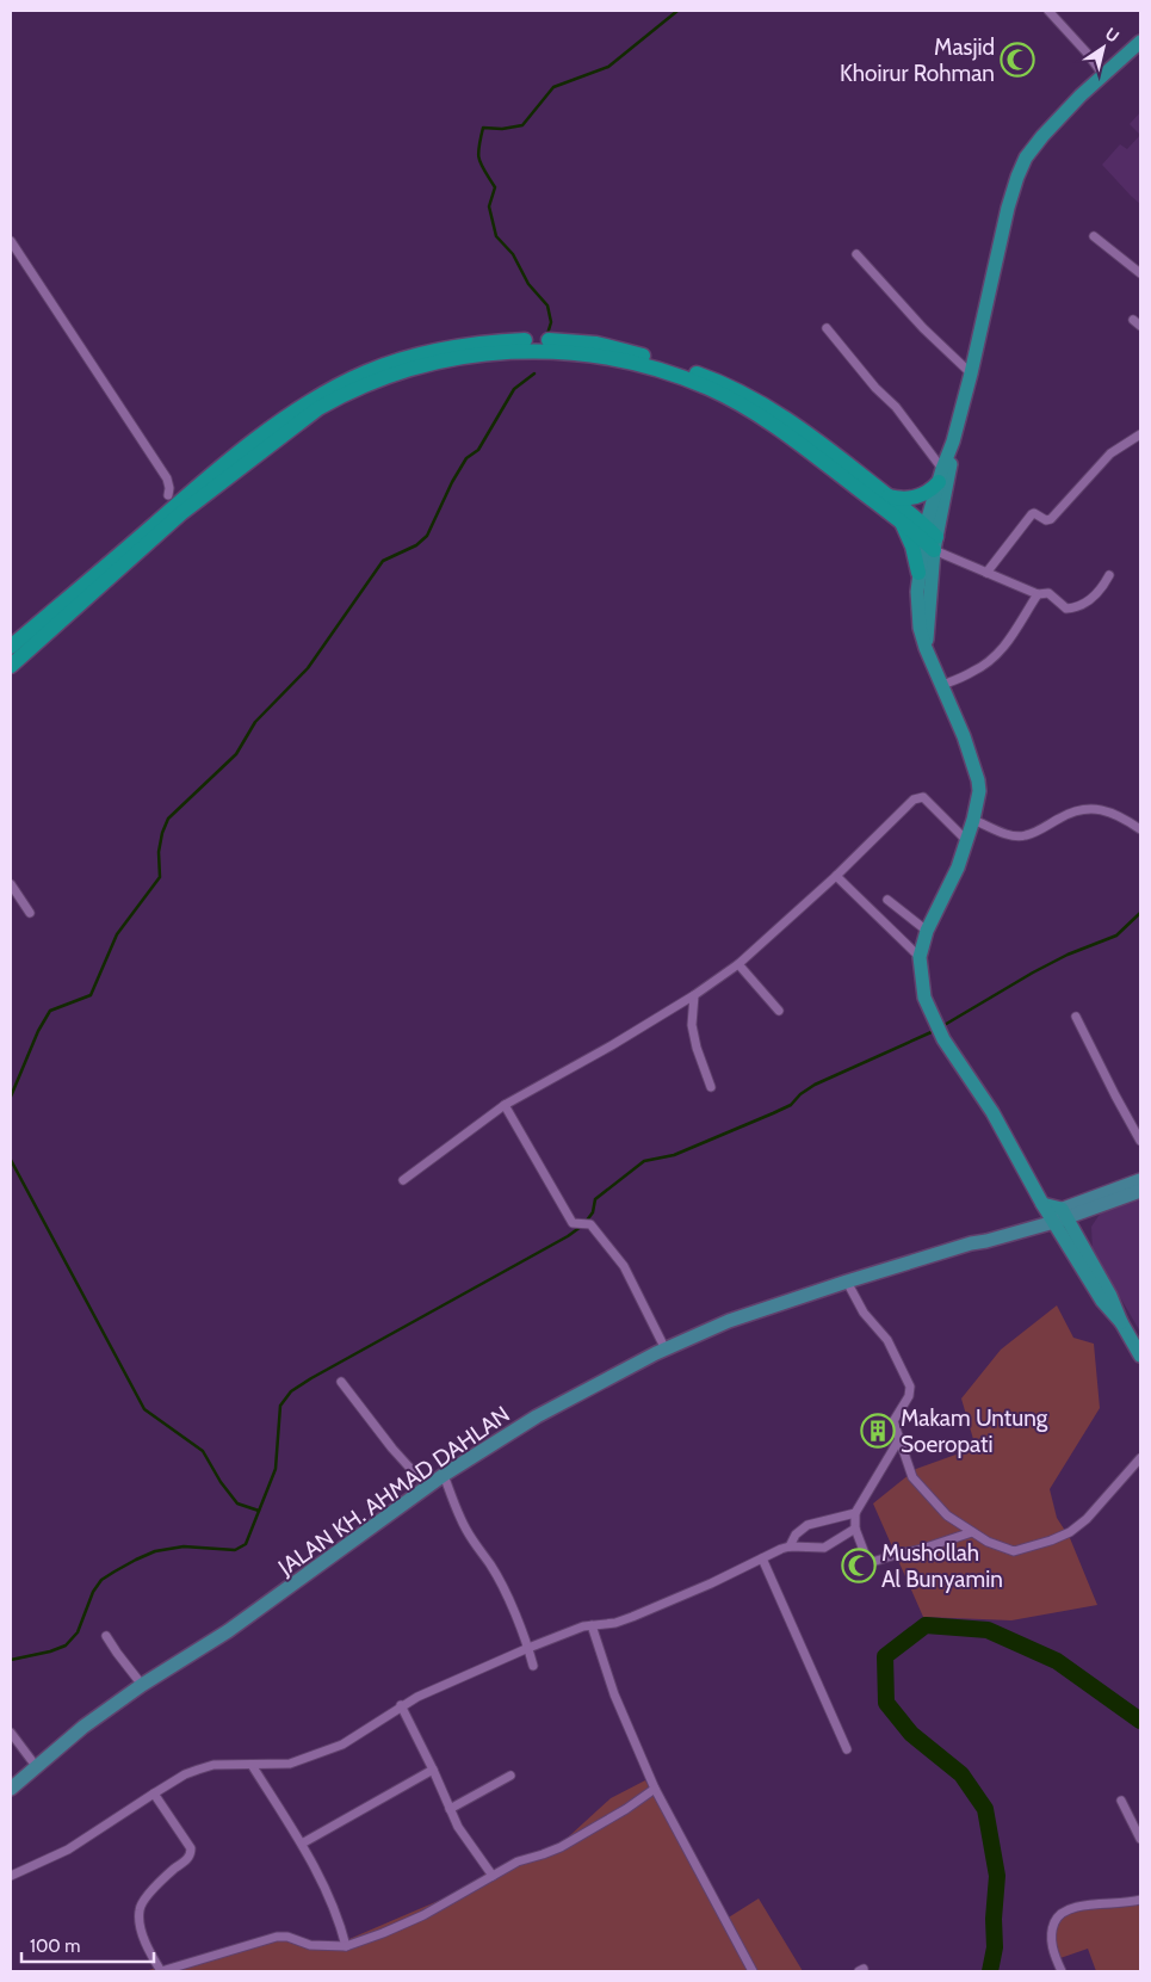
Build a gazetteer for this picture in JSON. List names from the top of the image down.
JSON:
{
  "streets": {
    "main road": ["JALAN KH. AHMAD DAHLAN"]
  },
  "places": {
    "mosque": ["Masjid Khoirur Rohman", "Mushollah Al Bunyamin"],
    "building": ["Makam Untung Soeropati"]
  },
  "scale_bar": "100 m",
  "north": "top right"
}
